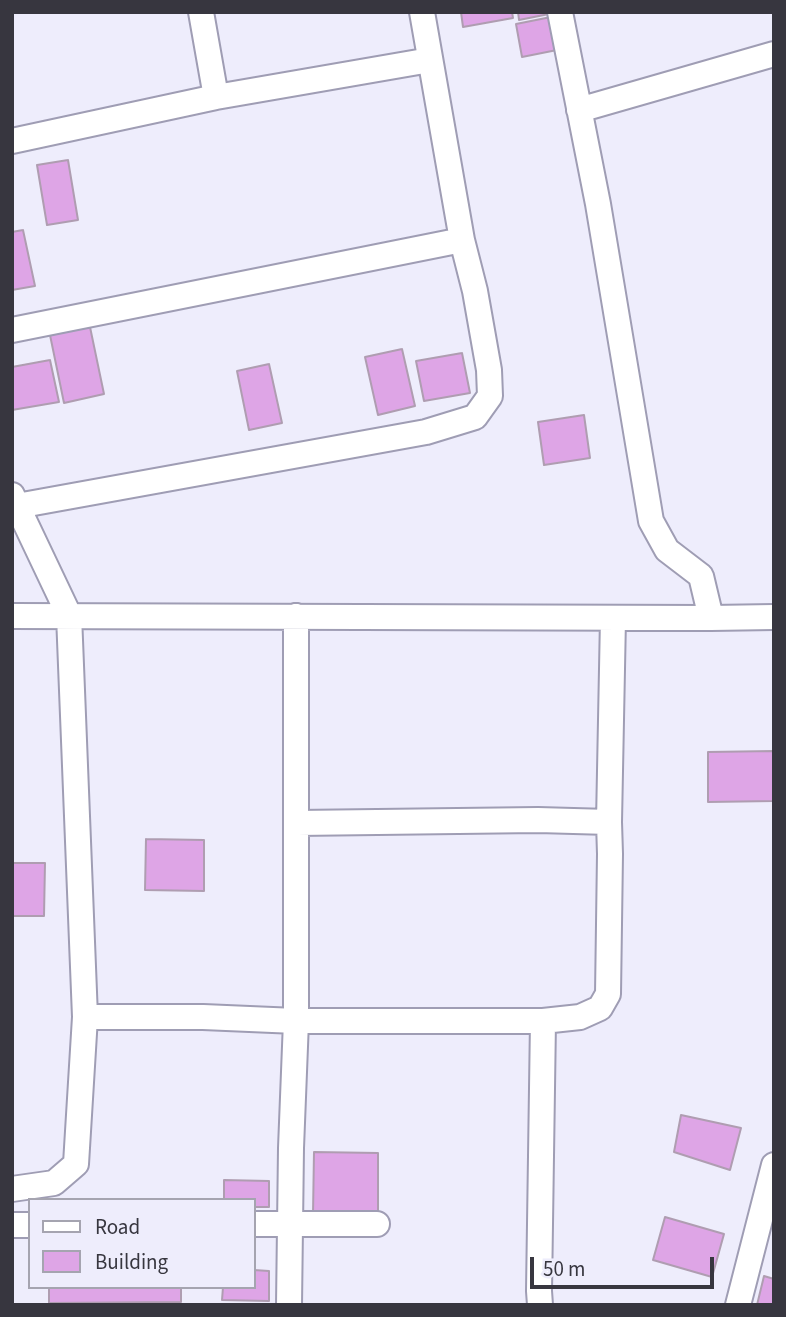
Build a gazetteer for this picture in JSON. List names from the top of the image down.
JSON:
{
  "legend": ["Road", "Building"],
  "scale_bar": "50 m"
}
